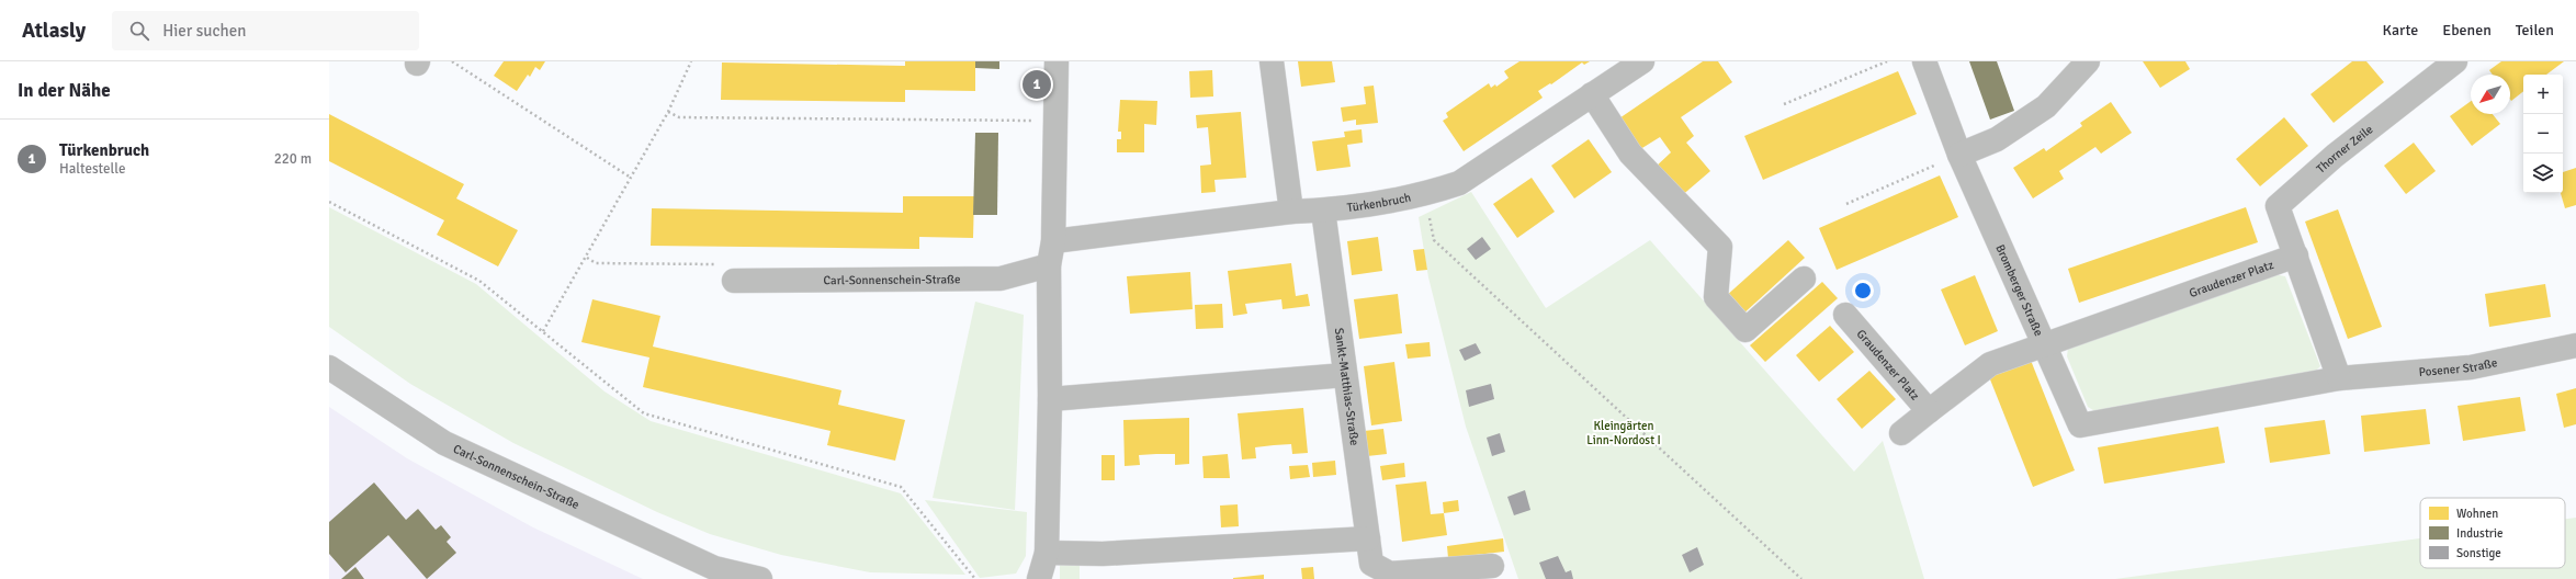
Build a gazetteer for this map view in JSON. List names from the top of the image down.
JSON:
{
  "streets": {
    "street": [
      "Thorner Zeile",
      "Türkenbruch",
      "Graudenzer Platz",
      "Carl-Sonnenschein-Straße",
      "Bromberger Straße",
      "Posener Straße",
      "Sankt-Matthias-Straße"
    ]
  },
  "crossings": [
    ["Thorner Zeile", "Graudenzer Platz"],
    ["Türkenbruch", "Sankt-Matthias-Straße"],
    ["Graudenzer Platz", "Bromberger Straße"],
    ["Bromberger Straße", "Posener Straße"]
  ],
  "parks": ["Kleingärten Linn-Nordost I"],
  "legend": ["Wohnen", "Industrie", "Sonstige"],
  "north": "bottom left",
  "page": {
    "header": "Atlasly",
    "search": "Hier suchen",
    "nav": ["Karte", "Ebenen", "Teilen"],
    "heading": "In der Nähe",
    "pins": "1",
    "map_buttons": ["+", "−"],
    "list": [
      {
        "mark": "1",
        "name": "Türkenbruch",
        "note": "Haltestelle",
        "value": "220 m"
      }
    ]
  }
}
